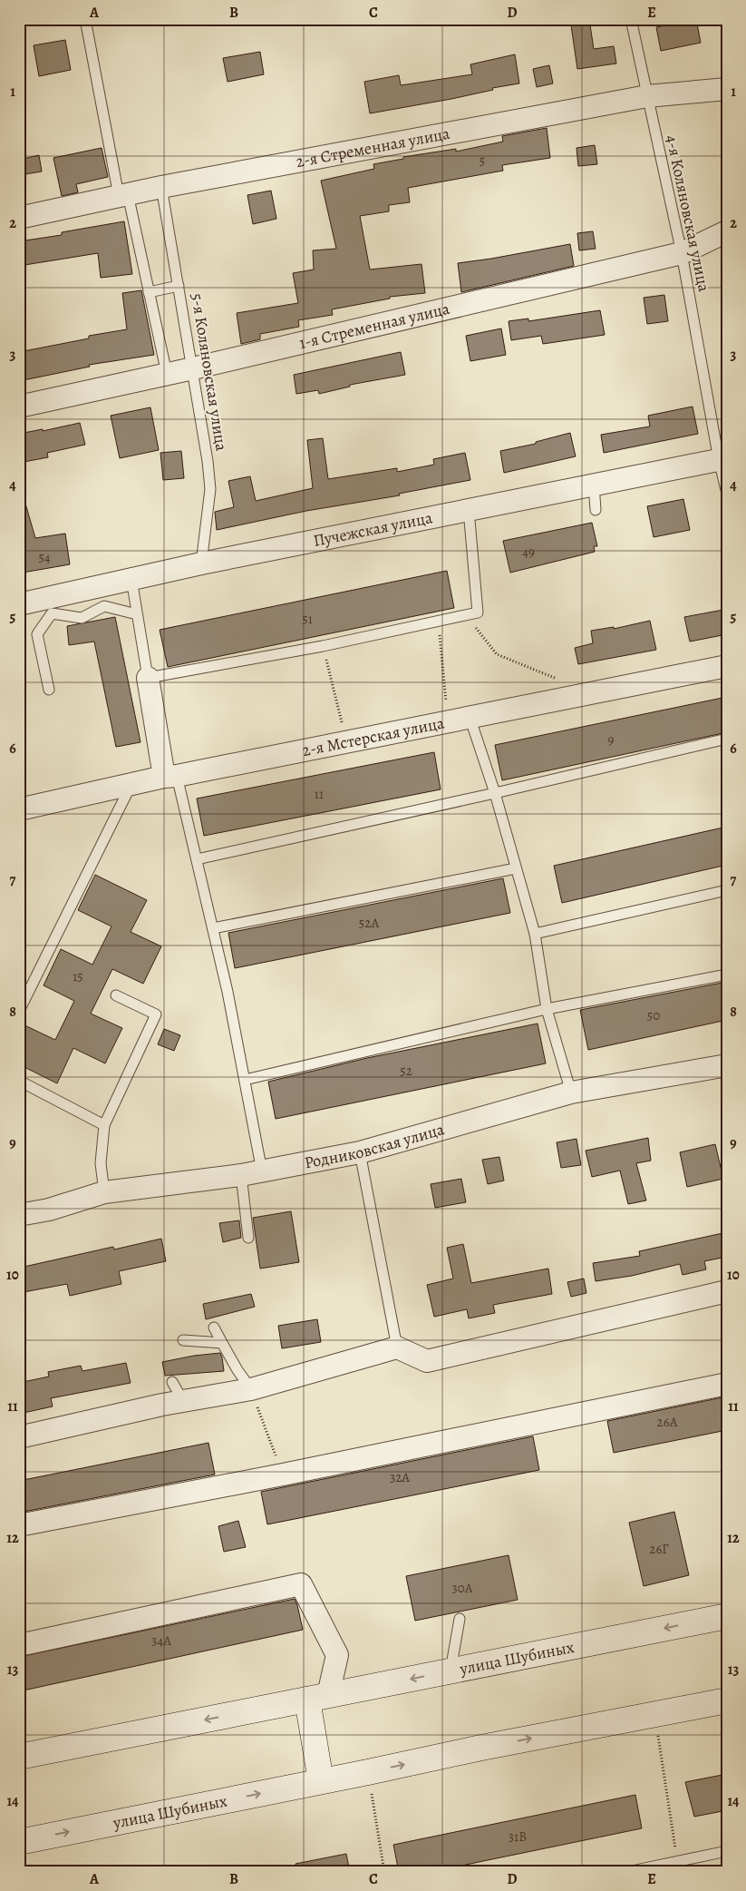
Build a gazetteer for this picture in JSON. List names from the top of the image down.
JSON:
{
  "streets": {
    "main road": ["улица Шубиных"],
    "street": [
      "2-я Стременная улица",
      "1-я Стременная улица",
      "Пучежская улица",
      "2-я Мстерская улица",
      "Родниковская улица"
    ],
    "lane": ["4-я Коляновская улица", "5-я Коляновская улица"]
  },
  "crossings": [
    ["2-я Стременная улица", "4-я Коляновская улица"],
    ["2-я Стременная улица", "5-я Коляновская улица"],
    ["4-я Коляновская улица", "1-я Стременная улица"],
    ["4-я Коляновская улица", "Пучежская улица"],
    ["1-я Стременная улица", "5-я Коляновская улица"],
    ["5-я Коляновская улица", "Пучежская улица"]
  ],
  "house_numbers": [
    "5",
    "49",
    "54",
    "51",
    "9",
    "11",
    "52А",
    "15",
    "50",
    "52",
    "26А",
    "32А",
    "26Г",
    "30А",
    "34А",
    "31В"
  ],
  "grid": {
    "columns": [
      "A",
      "B",
      "C",
      "D",
      "E"
    ],
    "rows": [
      "1",
      "2",
      "3",
      "4",
      "5",
      "6",
      "7",
      "8",
      "9",
      "10",
      "11",
      "12",
      "13",
      "14"
    ]
  }
}
